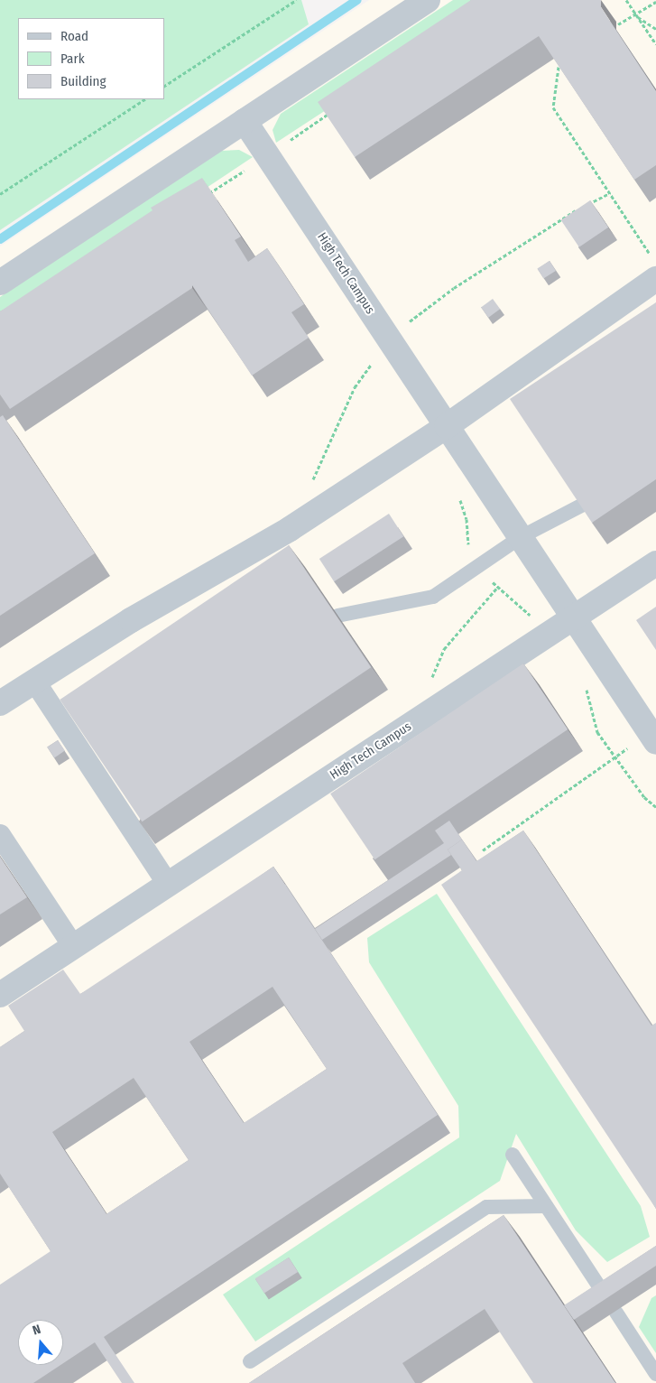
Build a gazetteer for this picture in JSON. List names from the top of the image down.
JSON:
{
  "streets": {
    "street": ["High Tech Campus"]
  },
  "legend": ["Road", "Park", "Building"],
  "north": "top"
}
